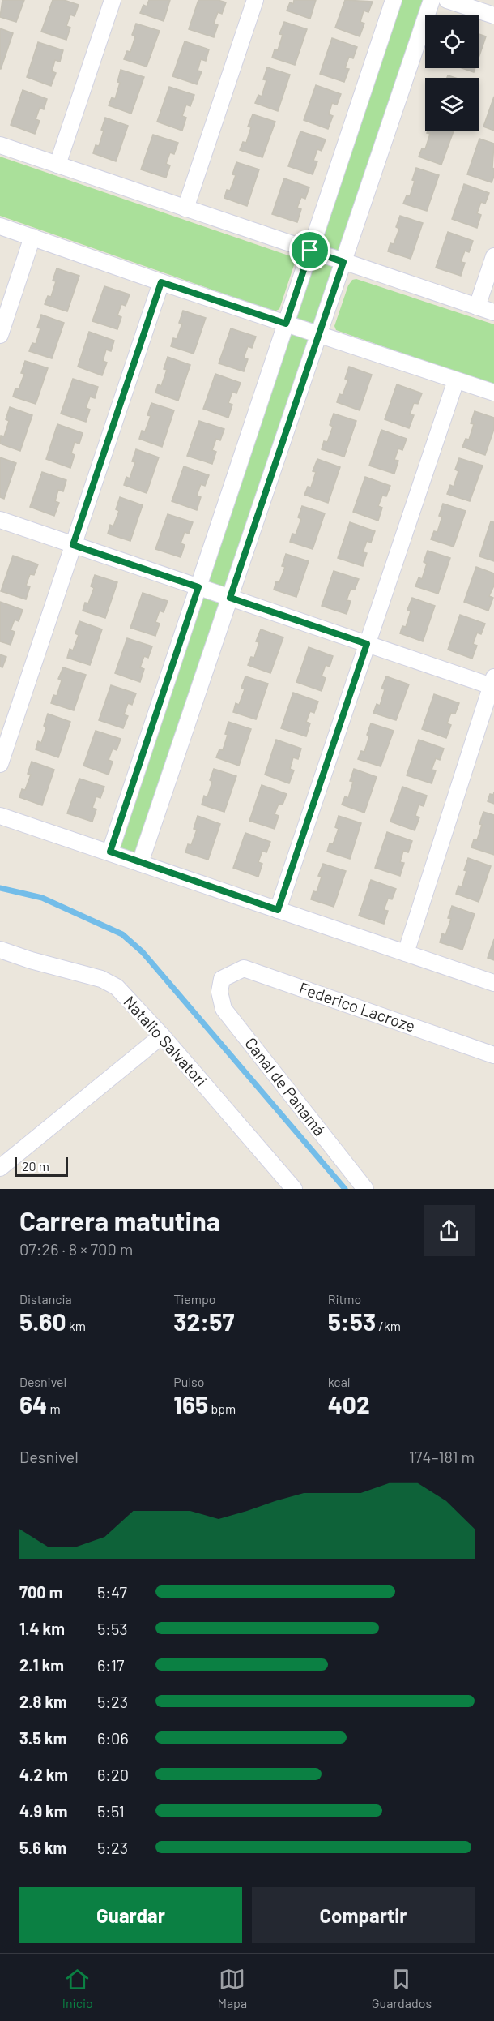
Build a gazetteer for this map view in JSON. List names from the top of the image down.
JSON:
{
  "streets": {
    "street": ["Federico Lacroze", "Natalio Salvatori", "Canal de Panamá"]
  },
  "crossings": [
    ["Federico Lacroze", "Canal de Panamá"]
  ],
  "scale_bar": "20 m",
  "page": {
    "scale": "20 m",
    "heading": ["Carrera matutina", "07:26 · 8 × 700 m"],
    "stats": [
      ["Distancia", "5.60 km"],
      ["Tiempo", "32:57"],
      ["Ritmo", "5:53 /km"],
      ["Desnivel", "64 m"],
      ["Pulso", "165 bpm"],
      ["kcal", "402"]
    ],
    "chart": ["Desnivel", "174–181 m"],
    "list": [
      {
        "name": "700 m",
        "note": "5:47"
      },
      {
        "name": "1.4 km",
        "note": "5:53"
      },
      {
        "name": "2.1 km",
        "note": "6:17"
      },
      {
        "name": "2.8 km",
        "note": "5:23"
      },
      {
        "name": "3.5 km",
        "note": "6:06"
      },
      {
        "name": "4.2 km",
        "note": "6:20"
      },
      {
        "name": "4.9 km",
        "note": "5:51"
      },
      {
        "name": "5.6 km",
        "note": "5:23"
      }
    ],
    "buttons": ["Guardar", "Compartir"],
    "tabs": ["Inicio", "Mapa", "Guardados"]
  }
}
